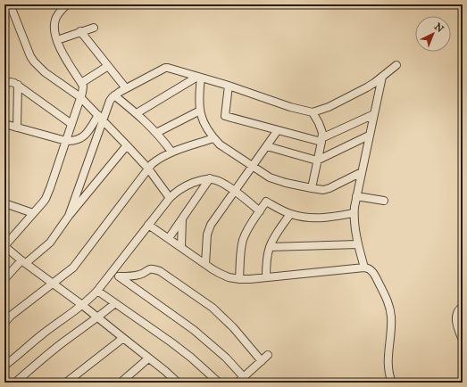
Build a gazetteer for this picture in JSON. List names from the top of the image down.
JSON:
{
  "north": "top right"
}
